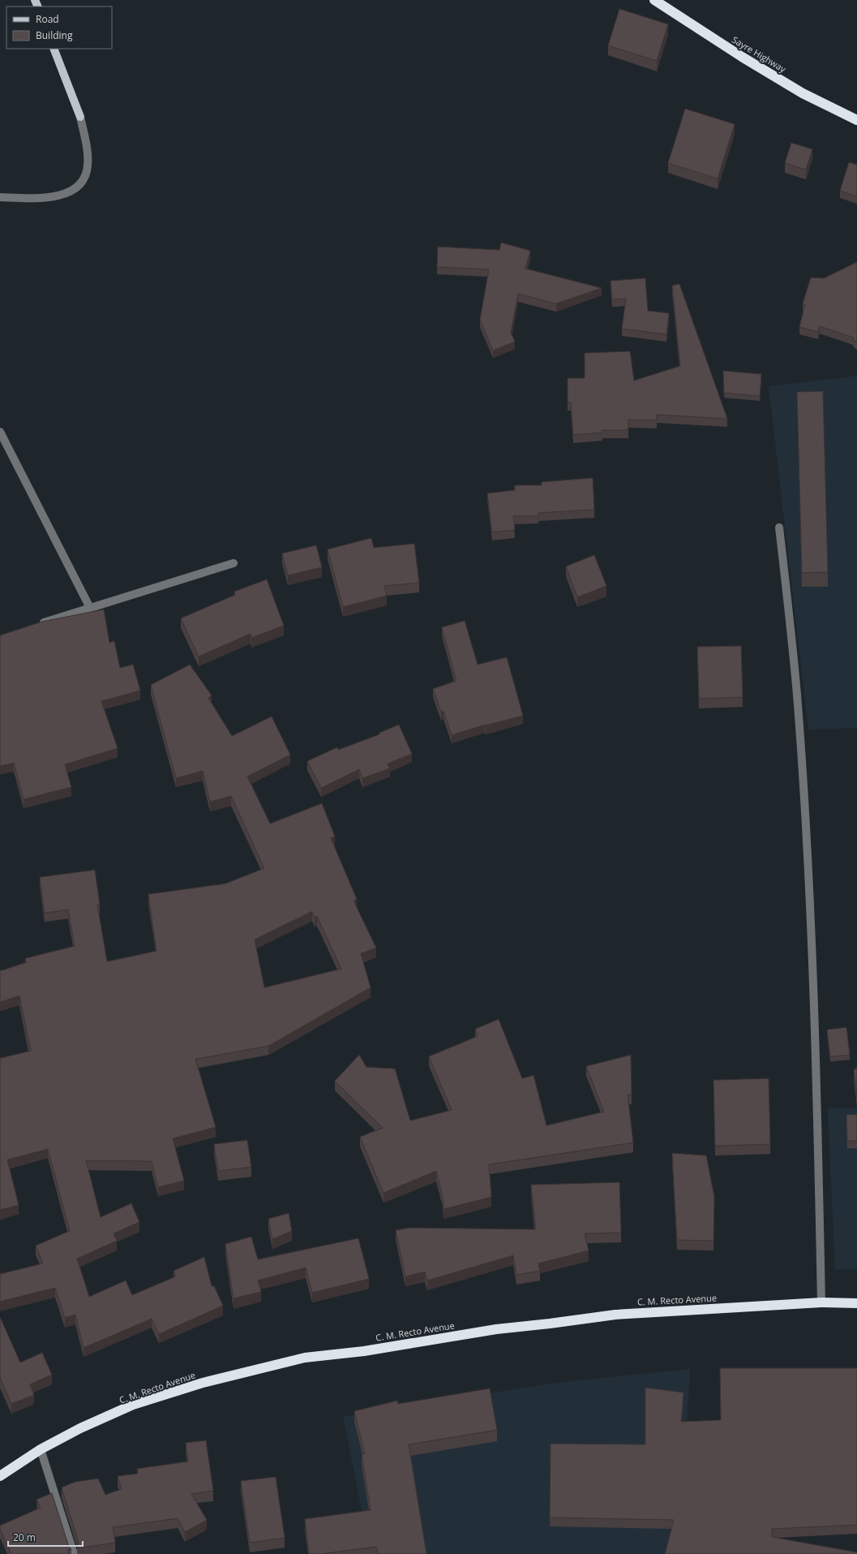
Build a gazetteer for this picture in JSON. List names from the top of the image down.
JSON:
{
  "streets": {
    "highway": ["Sayre Highway", "C. M. Recto Avenue"]
  },
  "legend": ["Road", "Building"],
  "scale_bar": "20 m"
}
